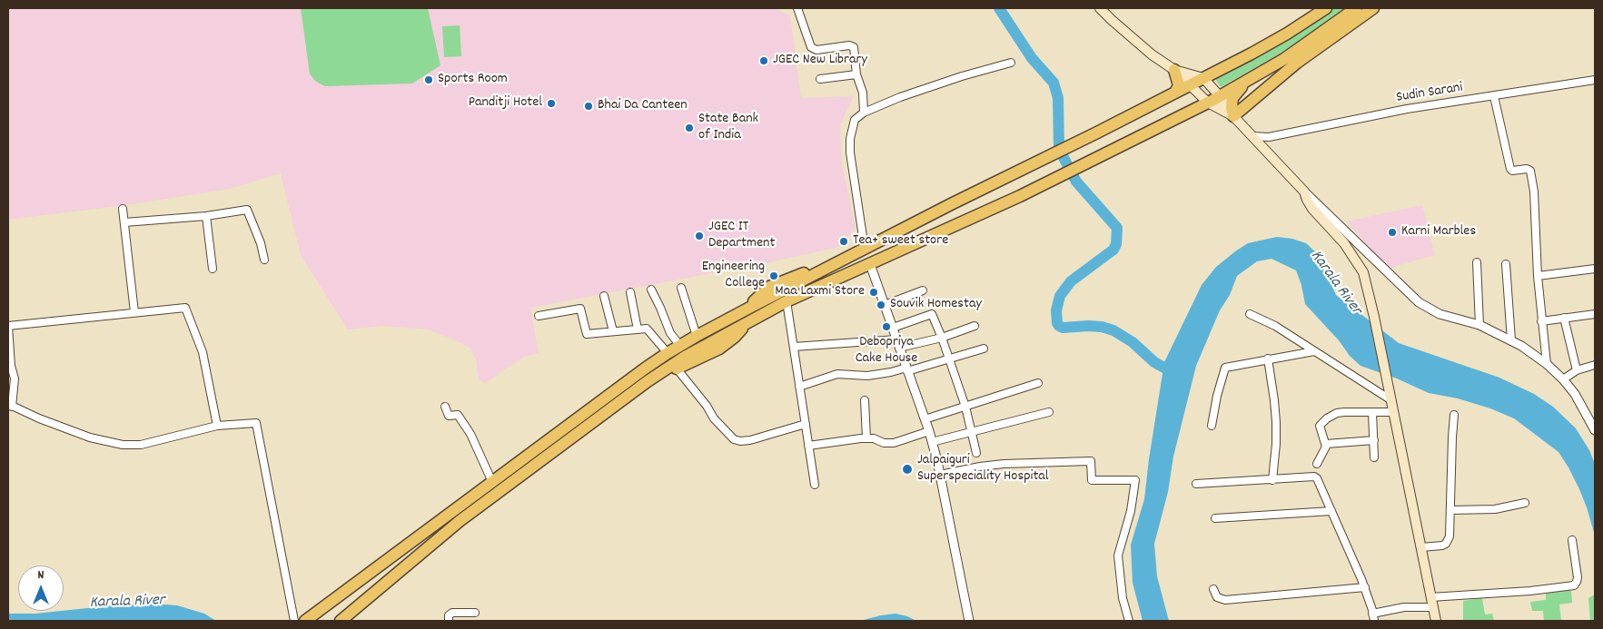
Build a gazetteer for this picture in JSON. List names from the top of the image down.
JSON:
{
  "streets": {
    "street": ["Sudin Sarani"]
  },
  "water": ["Karala River"],
  "places": [
    "JGEC New Library",
    "Sports Room",
    "Panditji Hotel",
    "Bhai Da Canteen",
    "State Bank of India",
    "Karni Marbles",
    "JGEC IT Department",
    "Tea+ sweet store",
    "Engineering College",
    "Maa Laxmi Store",
    "Souvik Homestay",
    "Debopriya Cake House",
    "Jalpaiguri Superspeciality Hospital"
  ],
  "north": "top"
}
